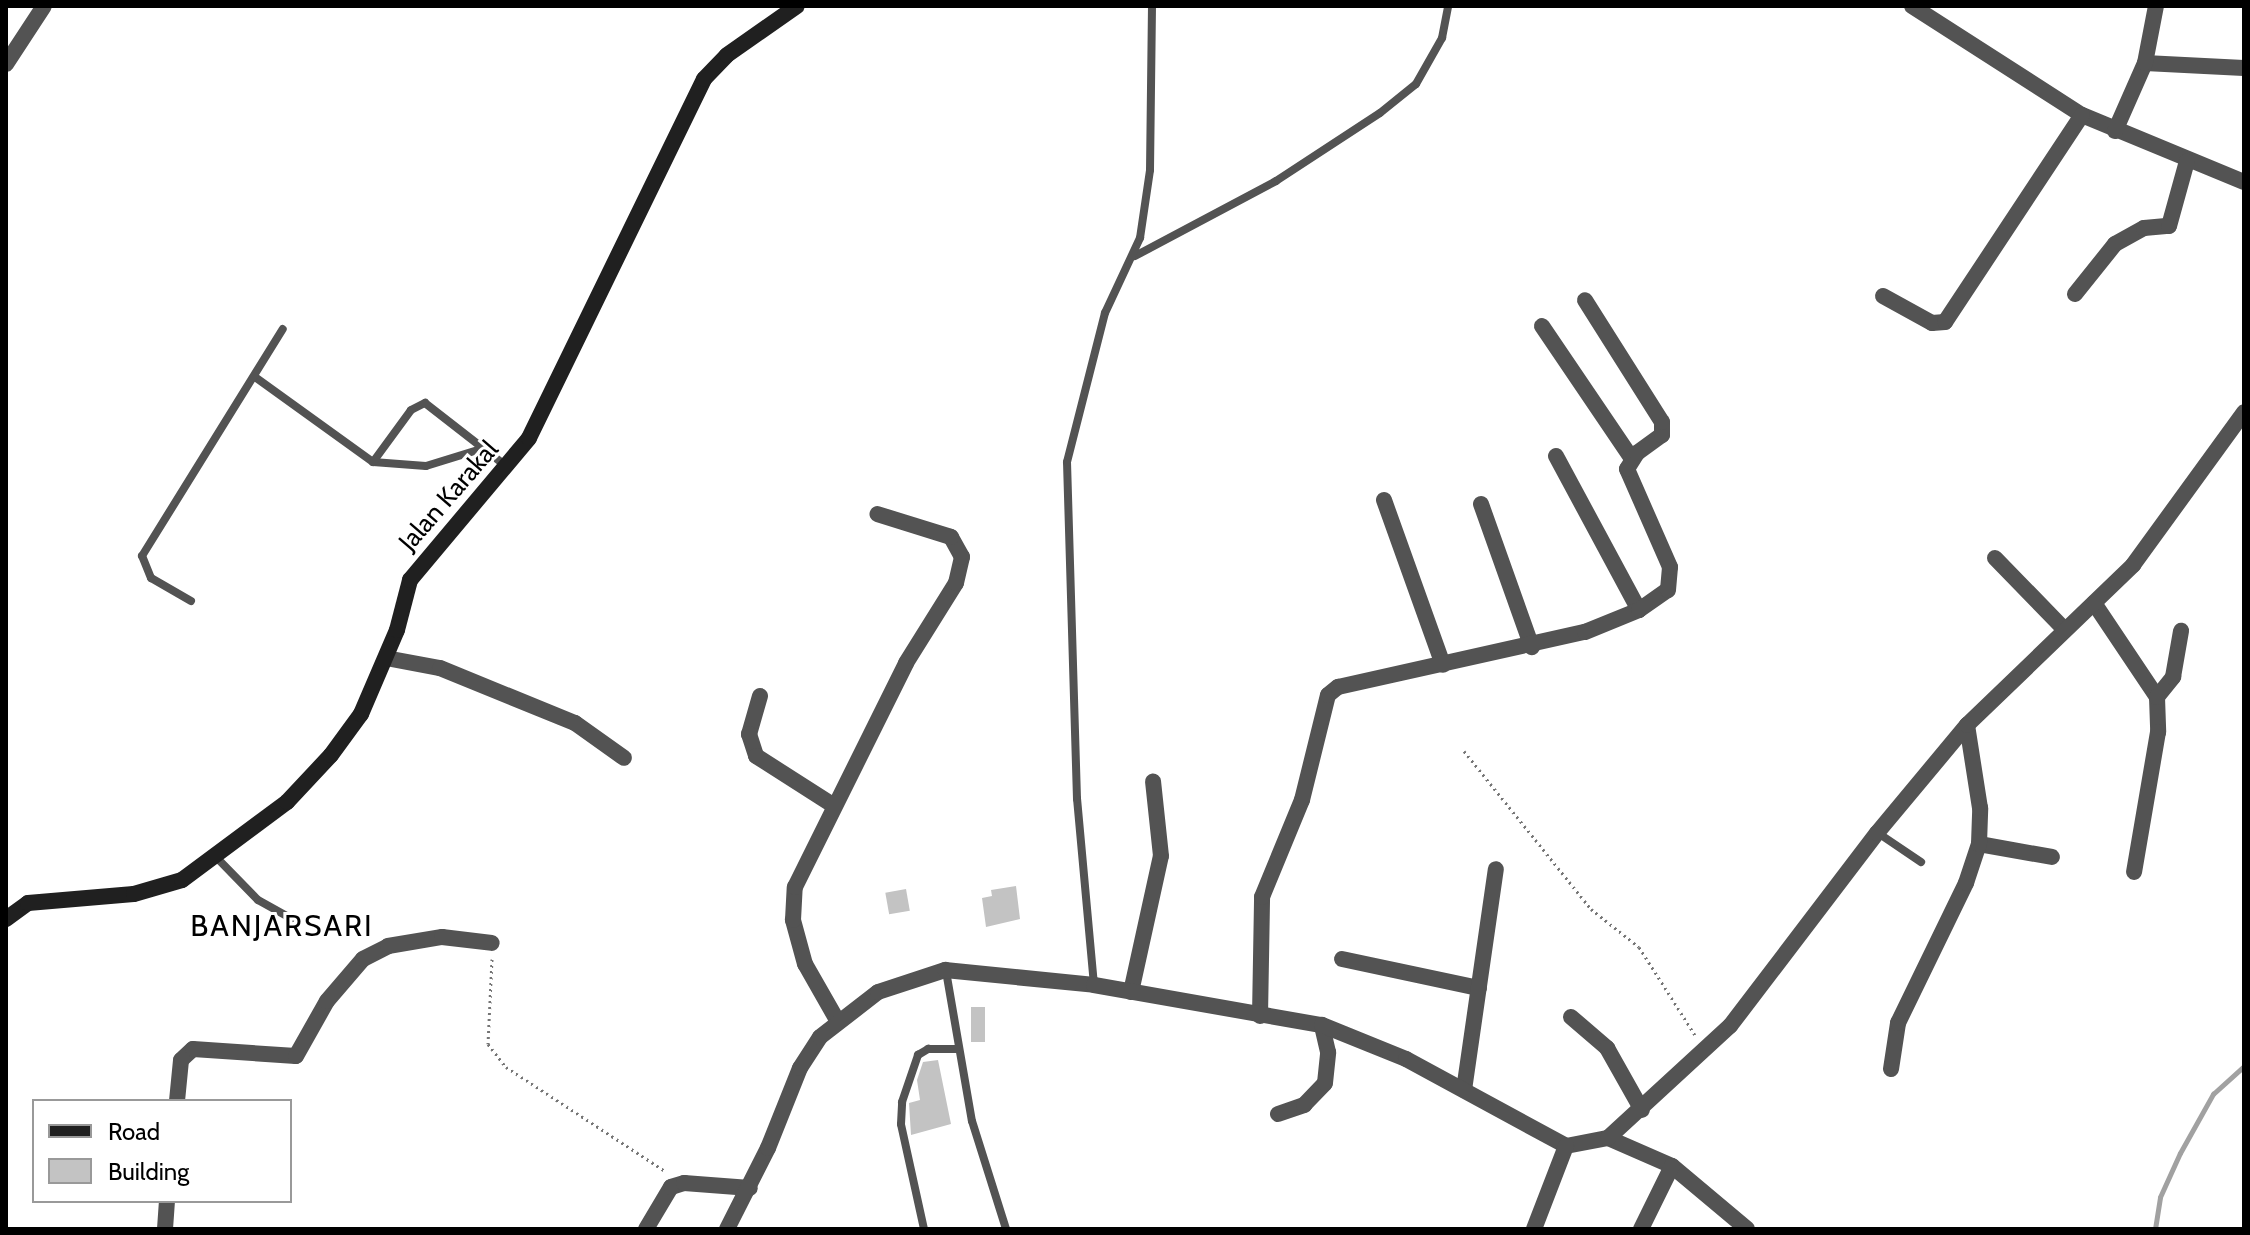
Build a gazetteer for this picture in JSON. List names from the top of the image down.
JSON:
{
  "streets": {
    "main road": ["Jalan Karakal"]
  },
  "districts": ["BANJARSARI"],
  "legend": ["Road", "Building"]
}
